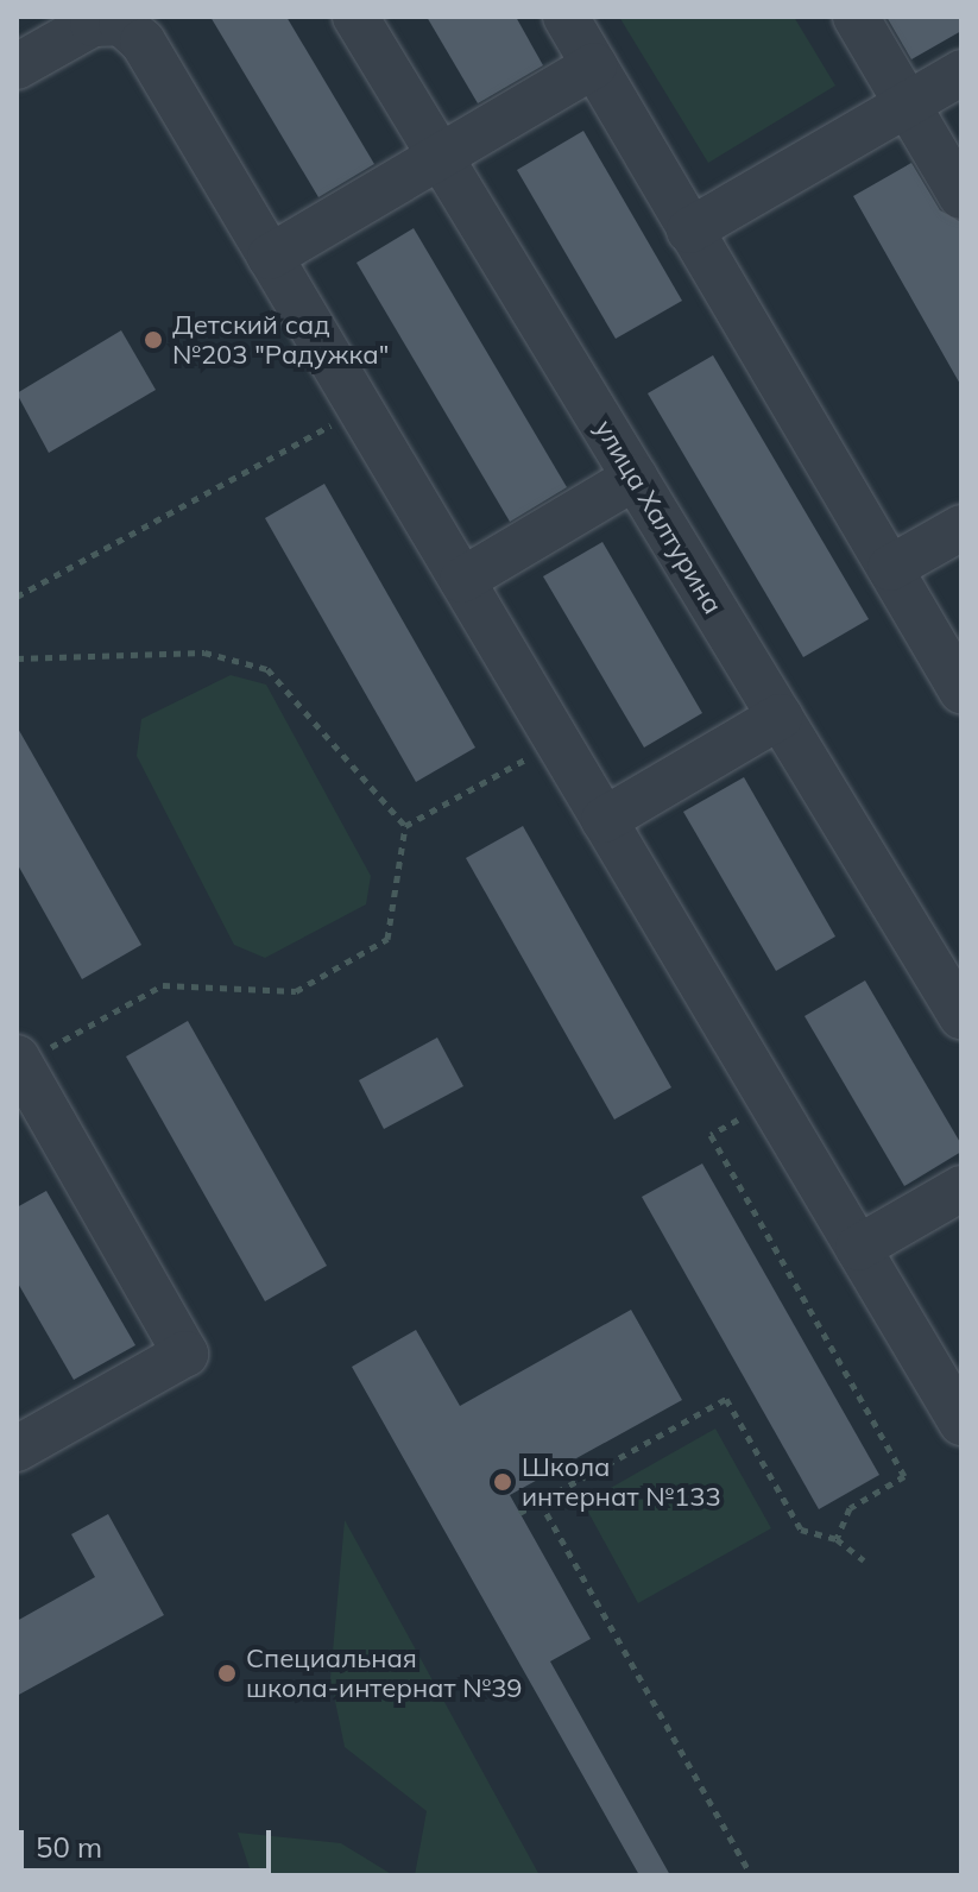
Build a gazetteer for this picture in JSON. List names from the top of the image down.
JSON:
{
  "streets": {
    "street": ["улица Халтурина"]
  },
  "places": ["Детский сад №203 \"Радужка\"", "Школа интернат №133", "Специальная школа-интернат №39"],
  "scale_bar": "50 m"
}
